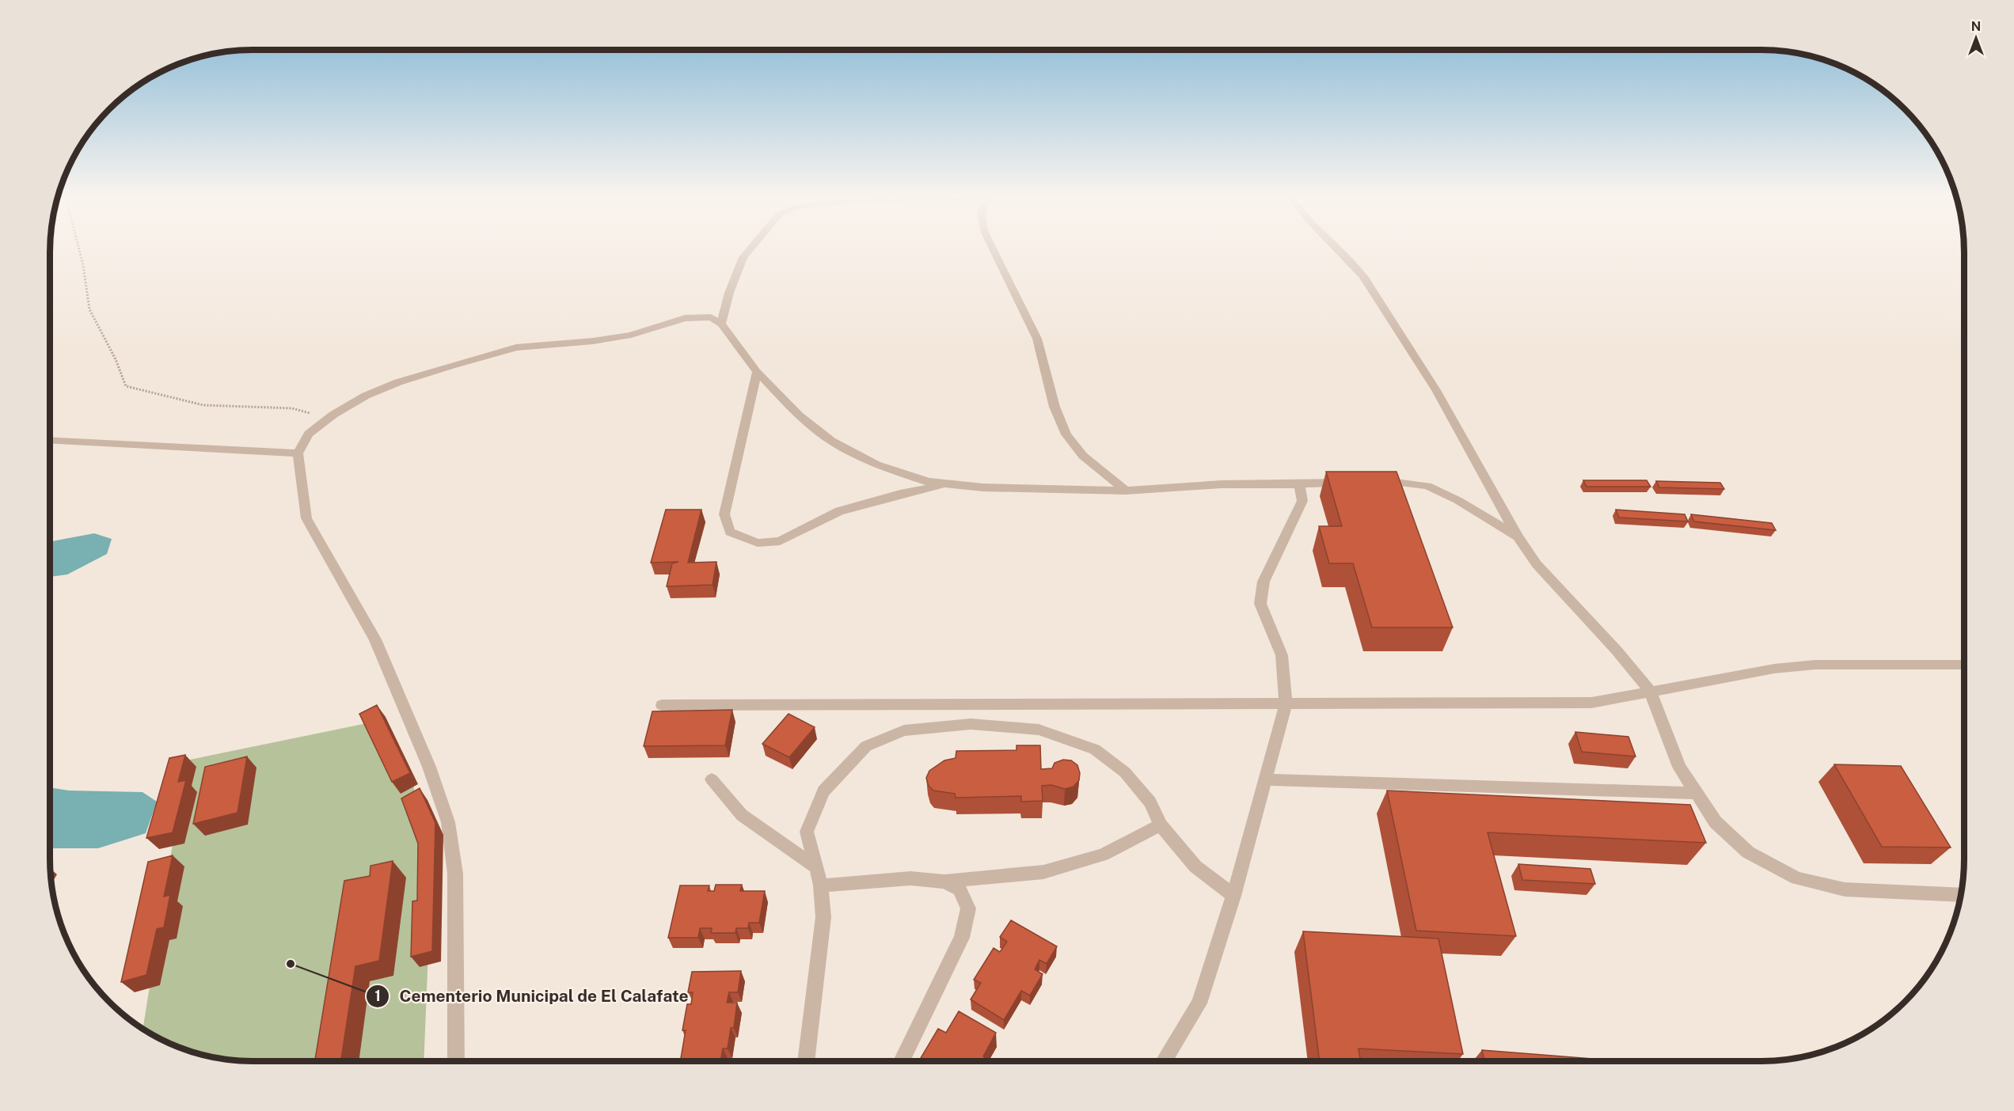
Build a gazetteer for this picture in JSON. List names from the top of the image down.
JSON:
{
  "places": ["Cementerio Municipal de El Calafate"],
  "north": "top"
}
